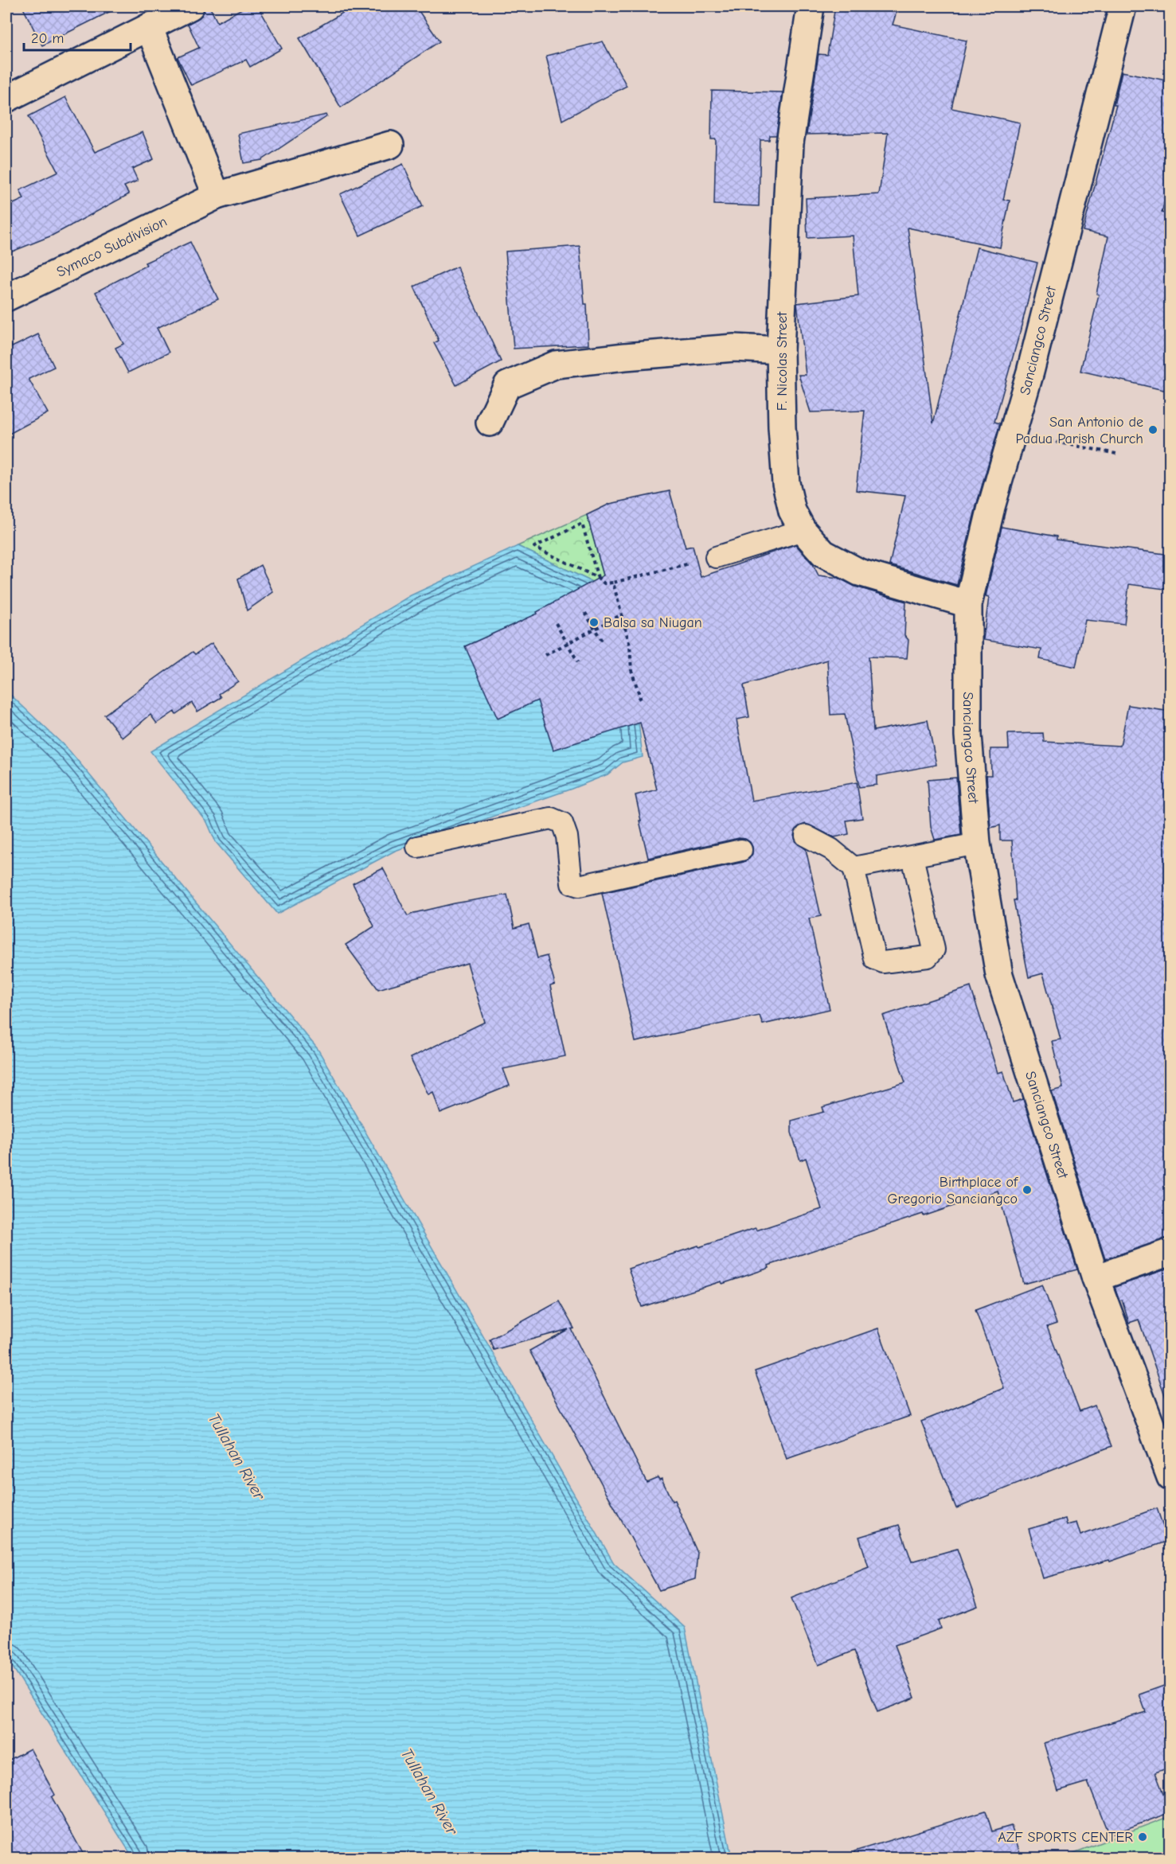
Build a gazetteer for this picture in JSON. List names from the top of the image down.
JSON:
{
  "streets": {
    "street": ["Symaco Subdivision", "Sanciangco Street", "F. Nicolas Street"]
  },
  "crossings": [
    ["Sanciangco Street", "F. Nicolas Street"]
  ],
  "water": ["Tullahan River"],
  "places": [
    "San Antonio de Padua Parish Church",
    "Balsa sa Niugan",
    "Birthplace of Gregorio Sanciangco",
    "AZF SPORTS CENTER"
  ],
  "scale_bar": "20 m"
}
